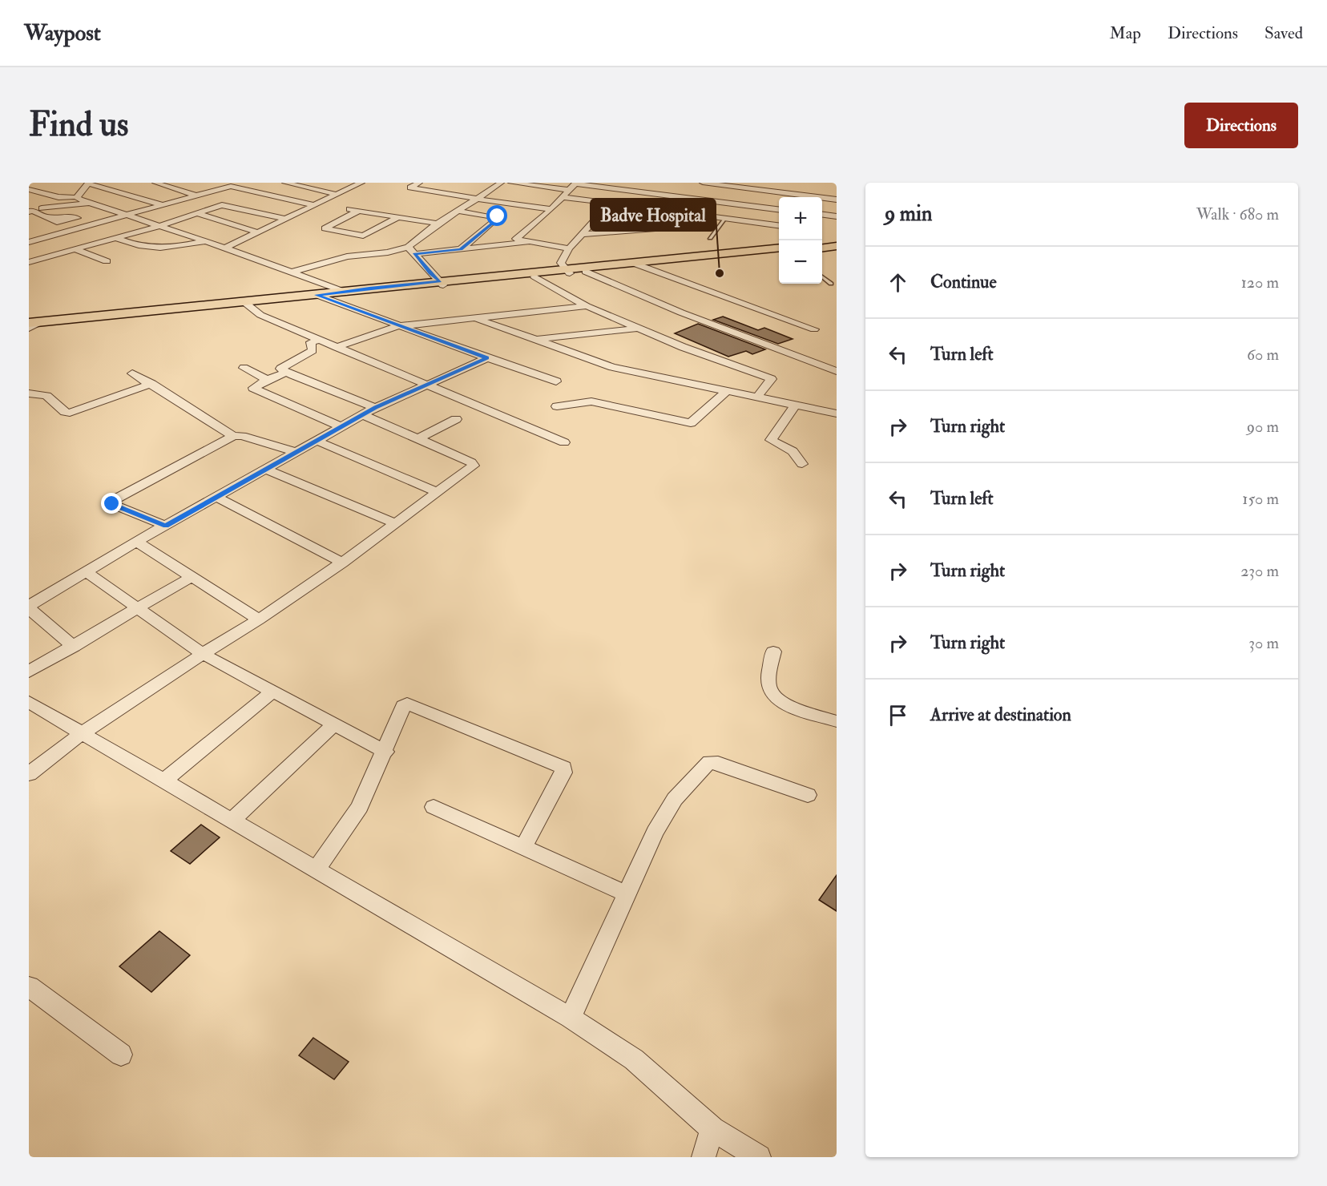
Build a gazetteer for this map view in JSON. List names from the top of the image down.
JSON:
{
  "places": ["Badve Hospital"],
  "page": {
    "header": "Waypost",
    "nav": ["Map", "Directions", "Saved"],
    "buttons": "Directions",
    "title": "Find us",
    "heading": ["9 min", "Walk · 680 m"],
    "map_buttons": ["+", "−"],
    "list": [
      ["Continue", "120 m"],
      ["Turn left", "60 m"],
      ["Turn right", "90 m"],
      ["Turn left", "150 m"],
      ["Turn right", "230 m"],
      ["Turn right", "30 m"],
      "Arrive at destination"
    ]
  }
}
